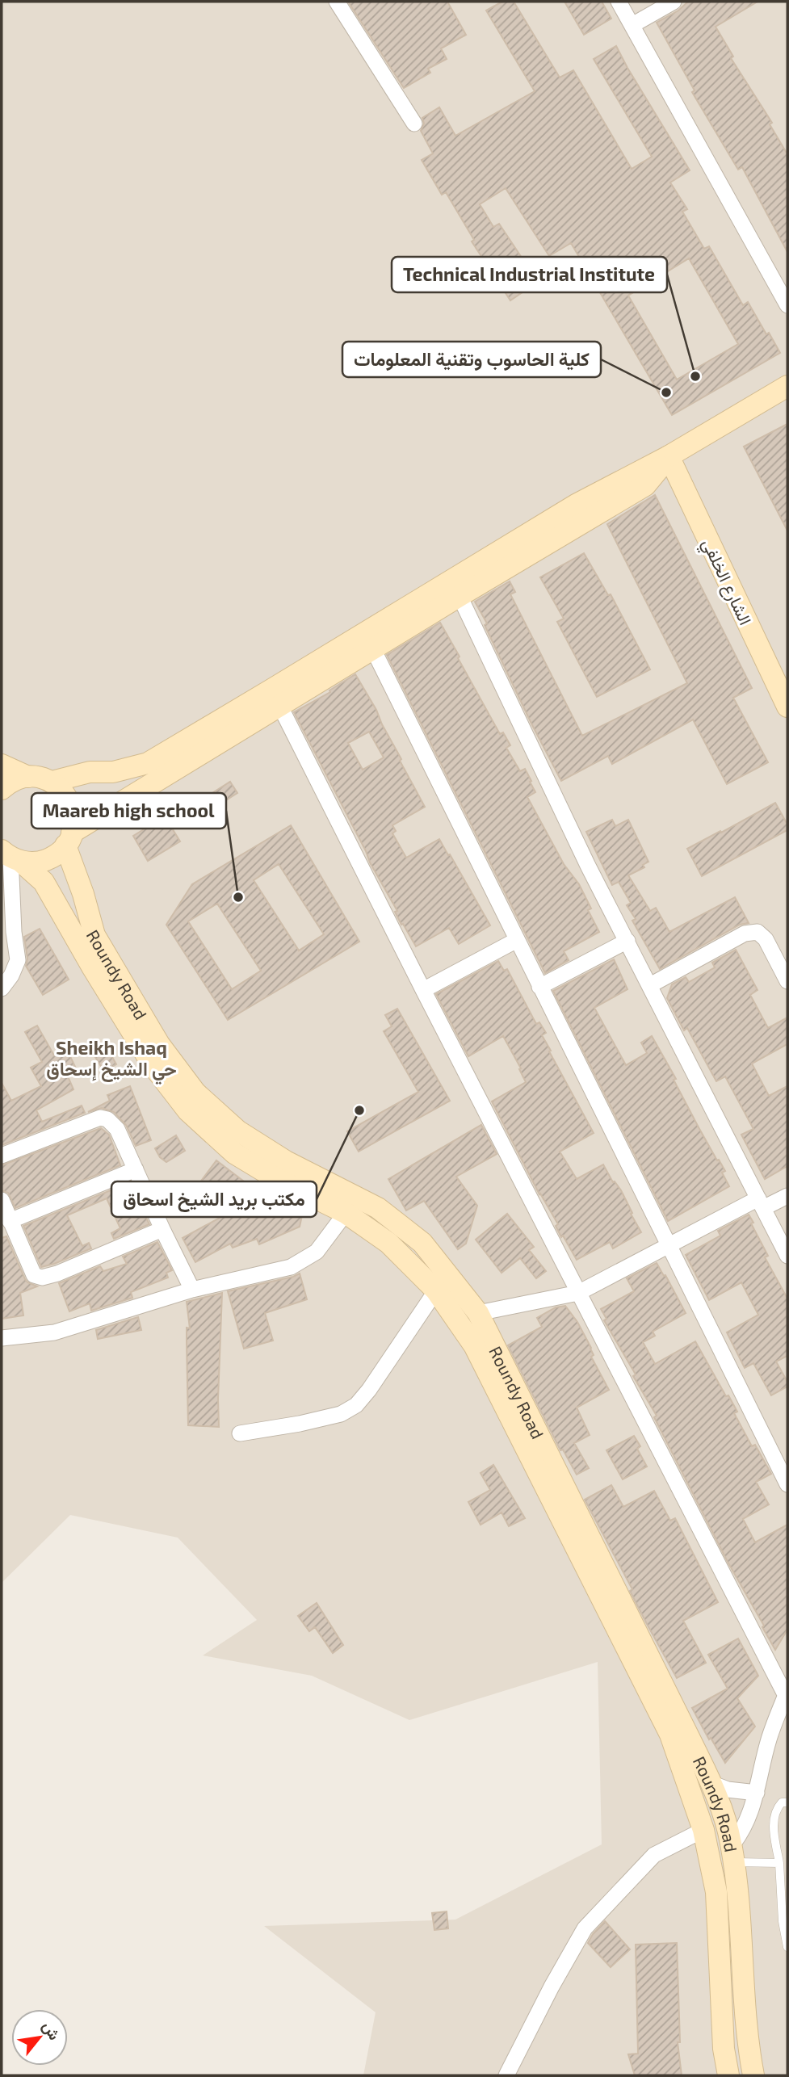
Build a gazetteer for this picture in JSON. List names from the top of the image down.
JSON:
{
  "streets": {
    "main road": ["الشارع الخلفي", "Roundy Road"]
  },
  "districts": ["Sheikh Ishaq حي الشيخ إسحاق"],
  "places": [
    "Technical Industrial Institute",
    "كلية الحاسوب وتقنية المعلومات",
    "Maareb high school",
    "مكتب بريد الشيخ اسحاق"
  ],
  "north": "top right"
}
